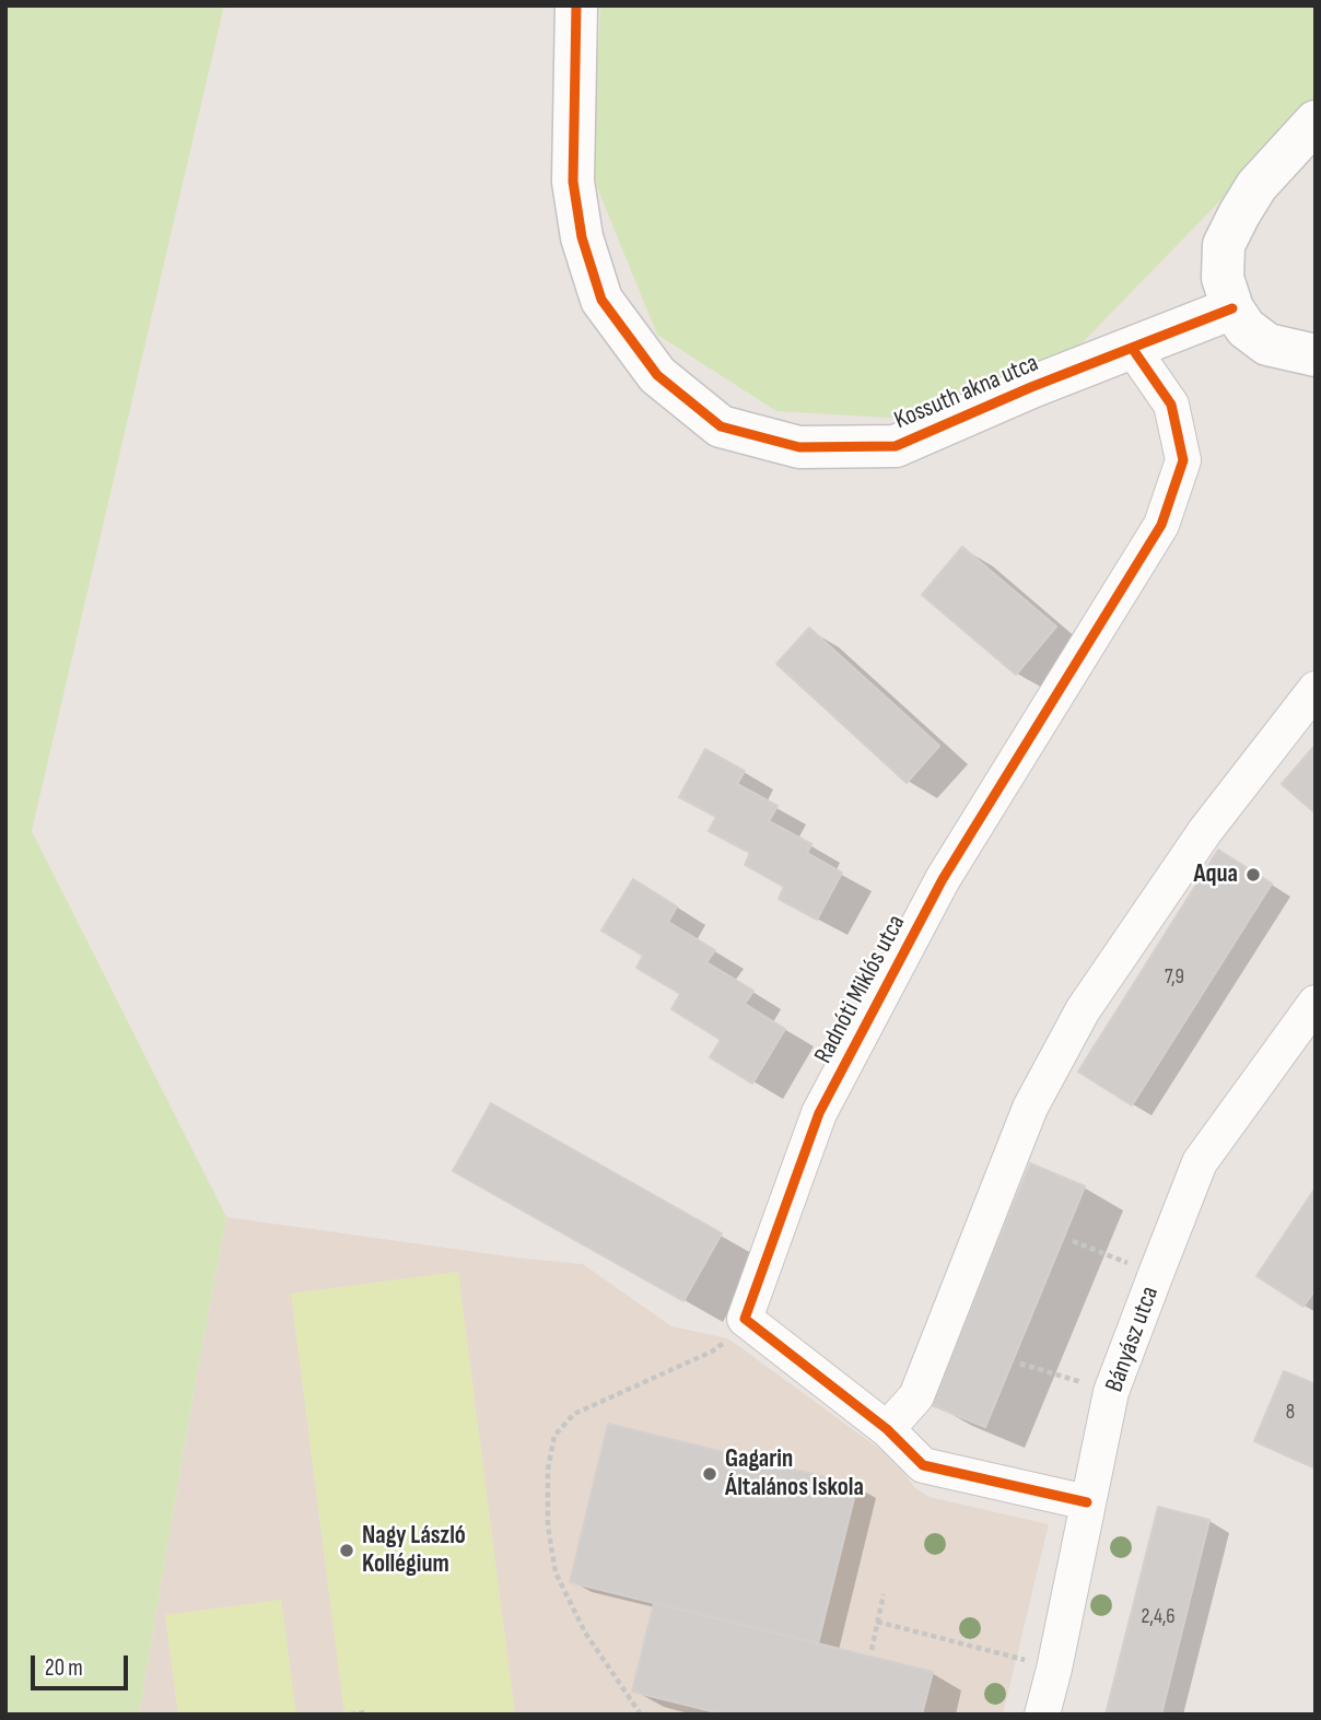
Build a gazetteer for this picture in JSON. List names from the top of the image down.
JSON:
{
  "streets": {
    "street": ["Kossuth akna utca", "Radnóti Miklós utca", "Bányász utca"]
  },
  "crossings": [
    ["Kossuth akna utca", "Radnóti Miklós utca"]
  ],
  "places": ["Aqua", "Gagarin Általános Iskola", "Nagy László Kollégium"],
  "house_numbers": ["7,9", "8", "2,4,6"],
  "scale_bar": "20 m"
}
